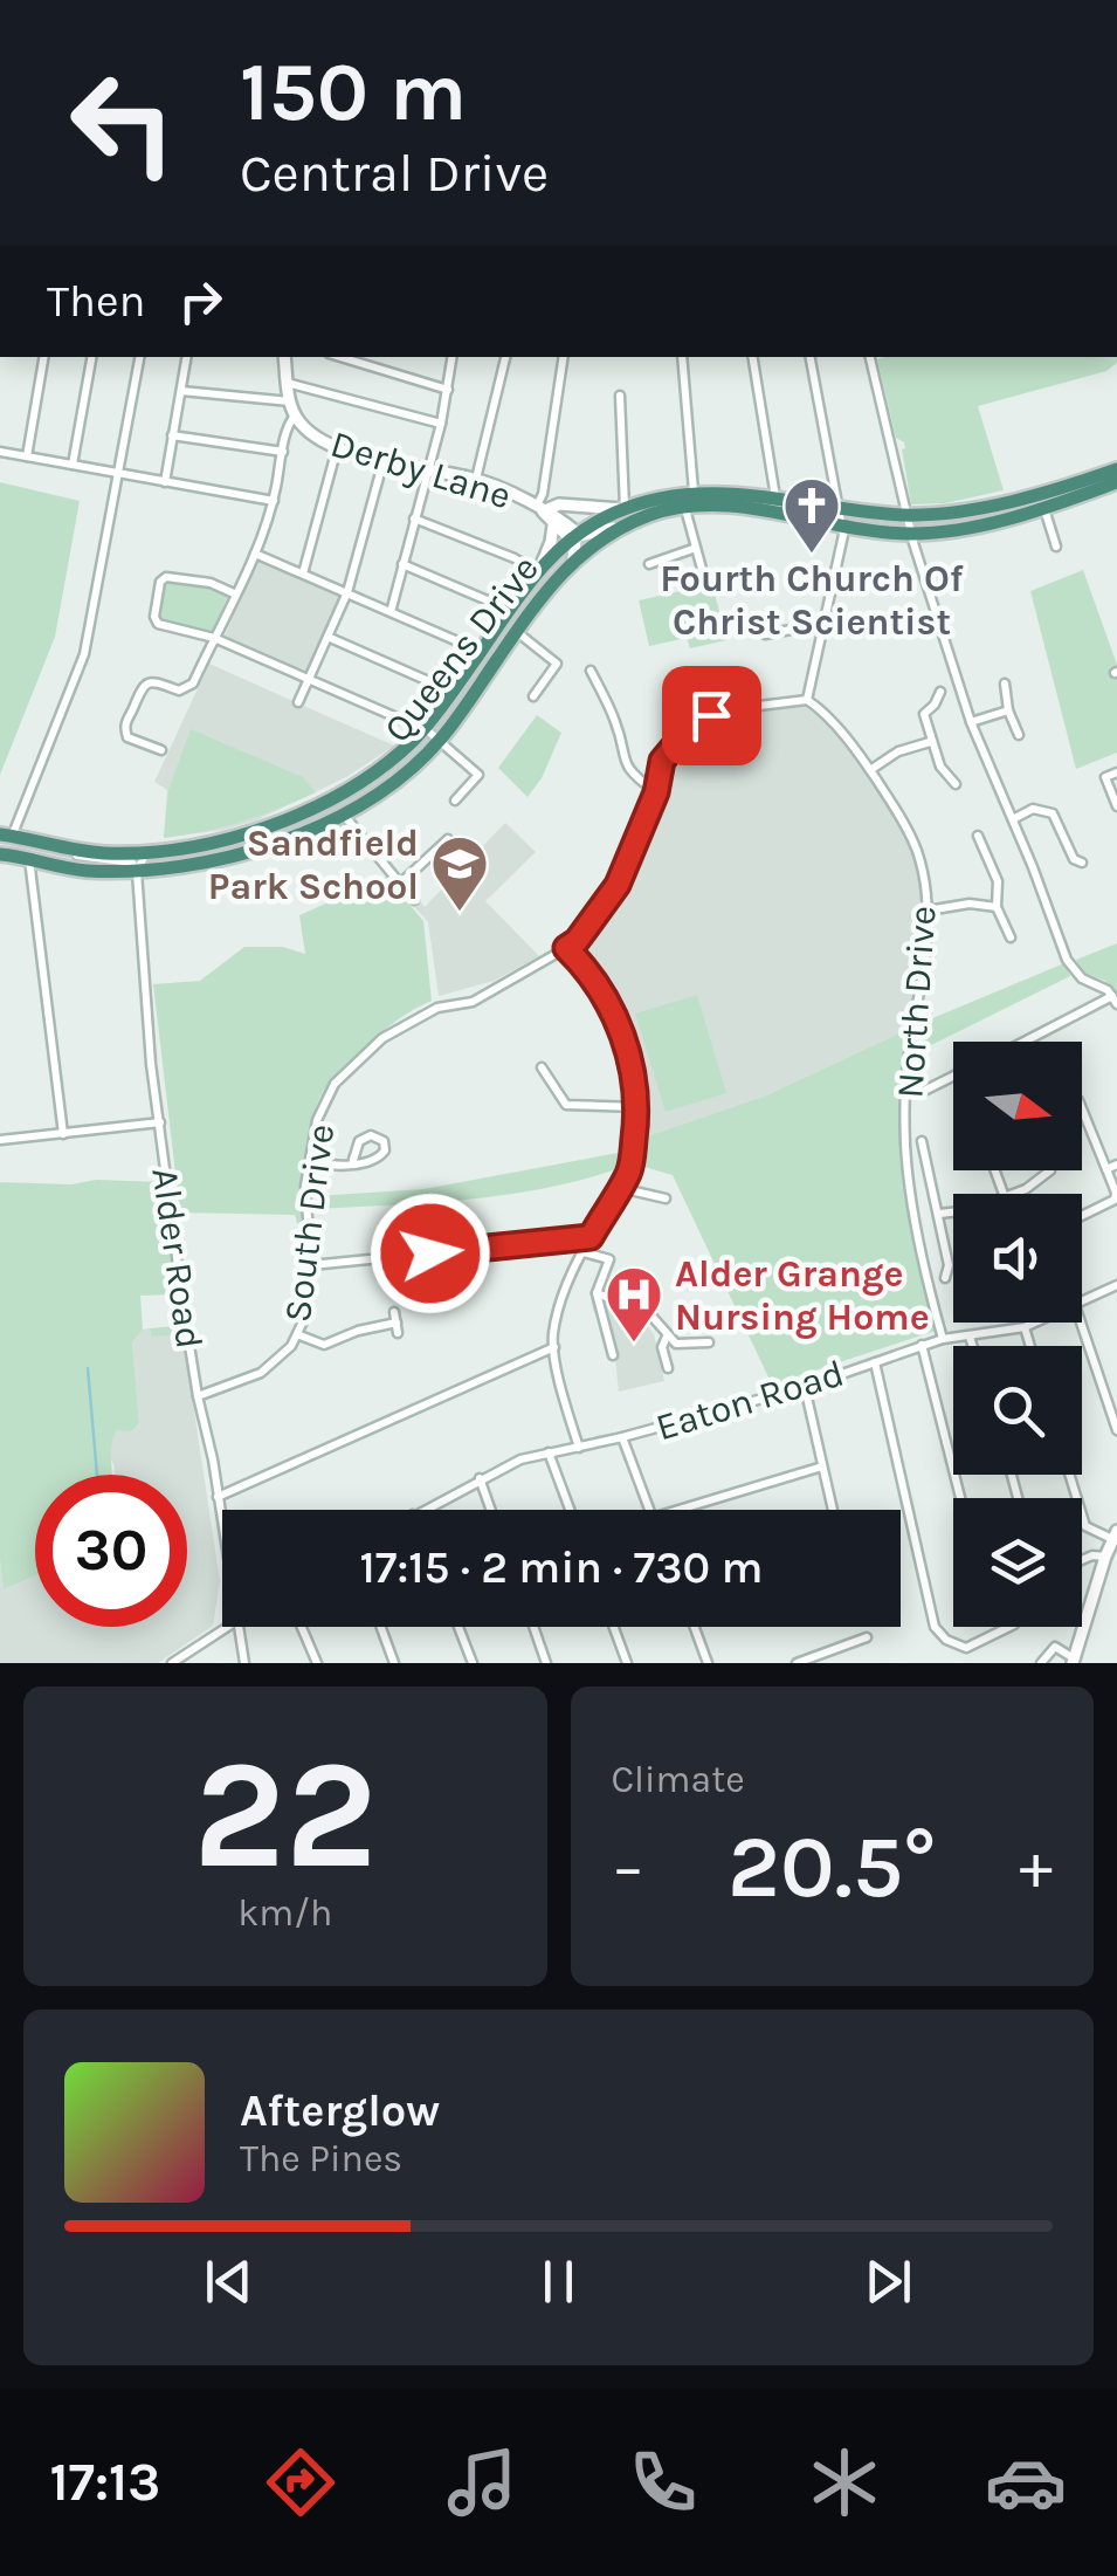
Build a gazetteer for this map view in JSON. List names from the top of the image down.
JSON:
{
  "streets": {
    "highway": ["Queens Drive"],
    "street": [
      "Derby Lane",
      "North Drive",
      "South Drive",
      "Alder Road",
      "Eaton Road"
    ]
  },
  "crossings": [
    ["Derby Lane", "Queens Drive"],
    ["Queens Drive", "Alder Road"],
    ["North Drive", "South Drive"],
    ["North Drive", "Eaton Road"],
    ["South Drive", "Alder Road"]
  ],
  "places": {
    "church": ["Fourth Church Of Christ Scientist"],
    "school or university": ["Sandfield Park School"],
    "hospital": ["Alder Grange Nursing Home"]
  },
  "north": "right",
  "page": {
    "turn": ["150 m", "Central Drive"],
    "then": "Then",
    "limit": "30",
    "trip": "17:15 · 2 min · 730 m",
    "tile": [
      ["22", "km/h"],
      "Climate"
    ],
    "heat": ["−", "20.5°", "+"],
    "song": ["Afterglow", "The Pines"],
    "tabs": "17:13"
  }
}
